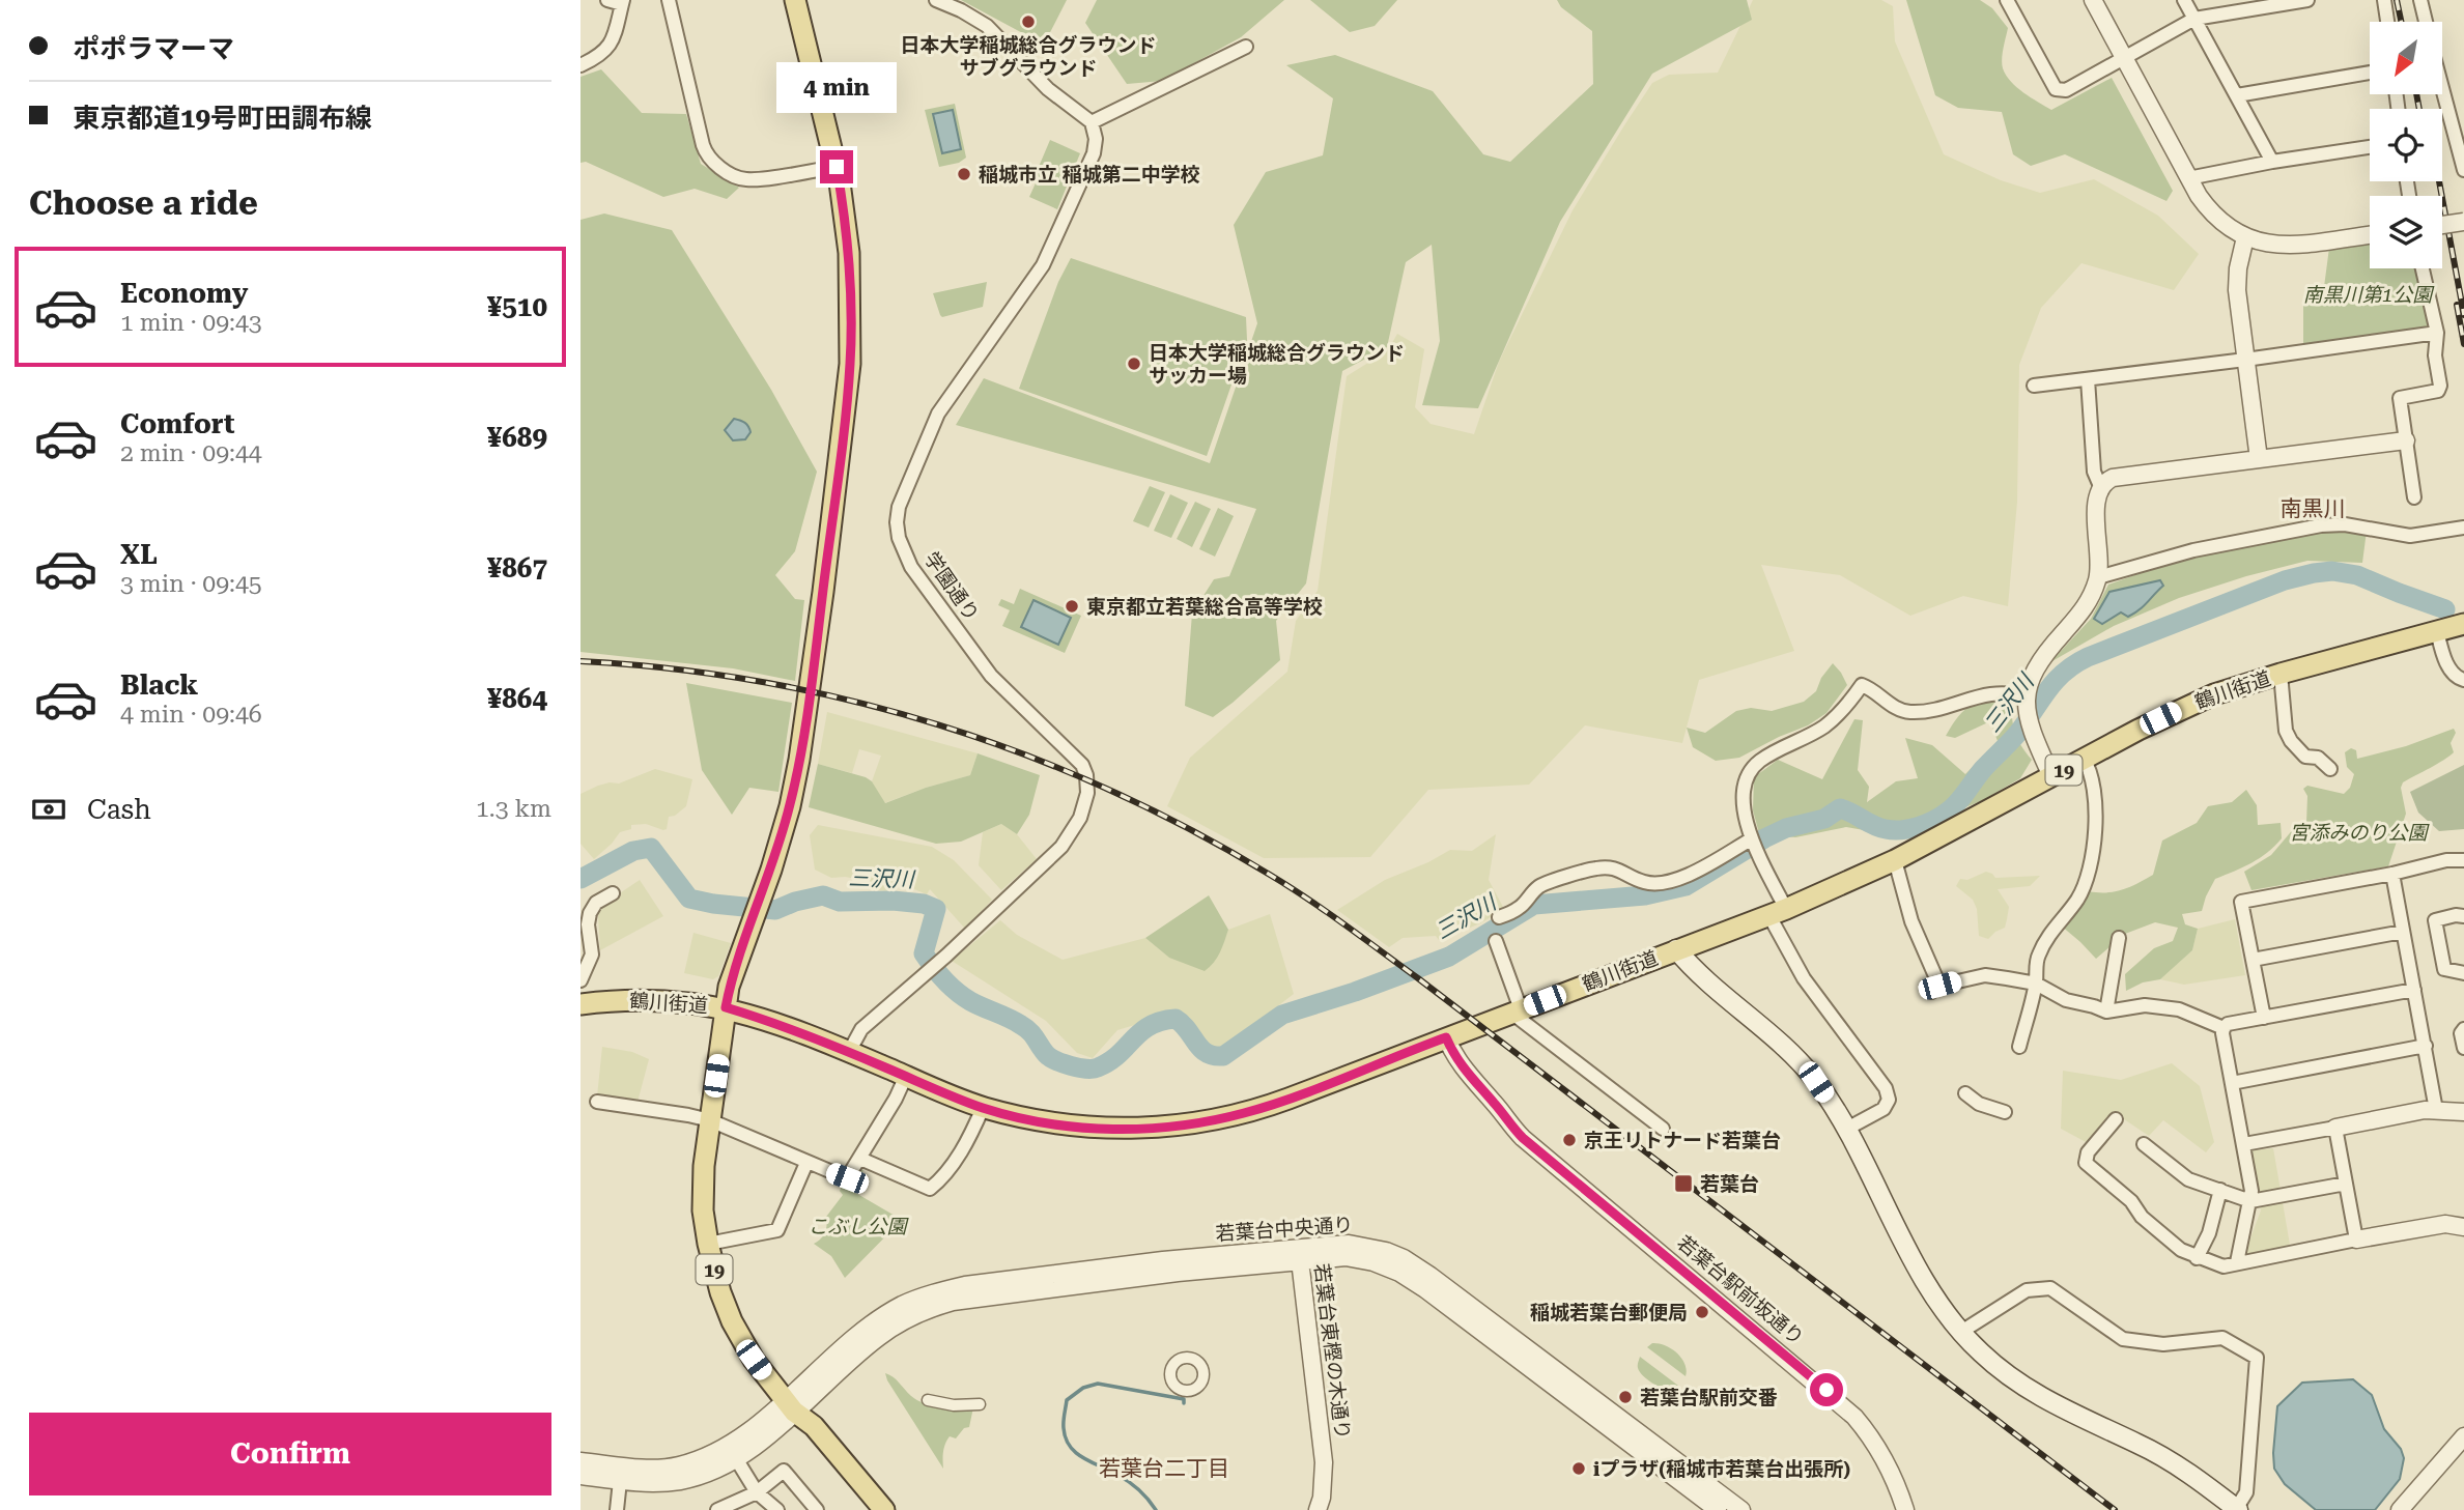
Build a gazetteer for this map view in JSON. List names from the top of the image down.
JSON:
{
  "streets": {
    "main road": ["鶴川街道", "19"],
    "street": [
      "学園通り",
      "若葉台中央通り",
      "若葉台駅前坂通り",
      "若葉台東樫の木通り"
    ]
  },
  "crossings": [
    ["学園通り", "鶴川街道"],
    ["鶴川街道", "19"],
    ["19", "若葉台中央通り"],
    ["若葉台中央通り", "若葉台東樫の木通り"]
  ],
  "districts": ["南黒川", "若葉台二丁目"],
  "water": ["三沢川"],
  "parks": ["南黒川第1公園", "宮添みのり公園", "こぶし公園"],
  "places": {
    "other": [
      "日本大学稲城総合グラウンド サブグラウンド",
      "稲城市立 稲城第二中学校",
      "日本大学稲城総合グラウンド サッカー場",
      "東京都立若葉総合高等学校",
      "京王リトナード若葉台",
      "稲城若葉台郵便局",
      "若葉台駅前交番",
      "iプラザ(稲城市若葉台出張所)"
    ],
    "transit": ["若葉台"]
  },
  "north": "bottom left",
  "page": {
    "banner": ["ポポラマーマ", "東京都道19号町田調布線"],
    "bubble": "4 min",
    "heading": "Choose a ride",
    "list": [
      {
        "name": "Economy",
        "note": "1 min · 09:43",
        "value": "¥510"
      },
      {
        "name": "Comfort",
        "note": "2 min · 09:44",
        "value": "¥689"
      },
      {
        "name": "XL",
        "note": "3 min · 09:45",
        "value": "¥867"
      },
      {
        "name": "Black",
        "note": "4 min · 09:46",
        "value": "¥864"
      }
    ],
    "pay": ["Cash", "1.3 km"],
    "buttons": "Confirm"
  }
}
